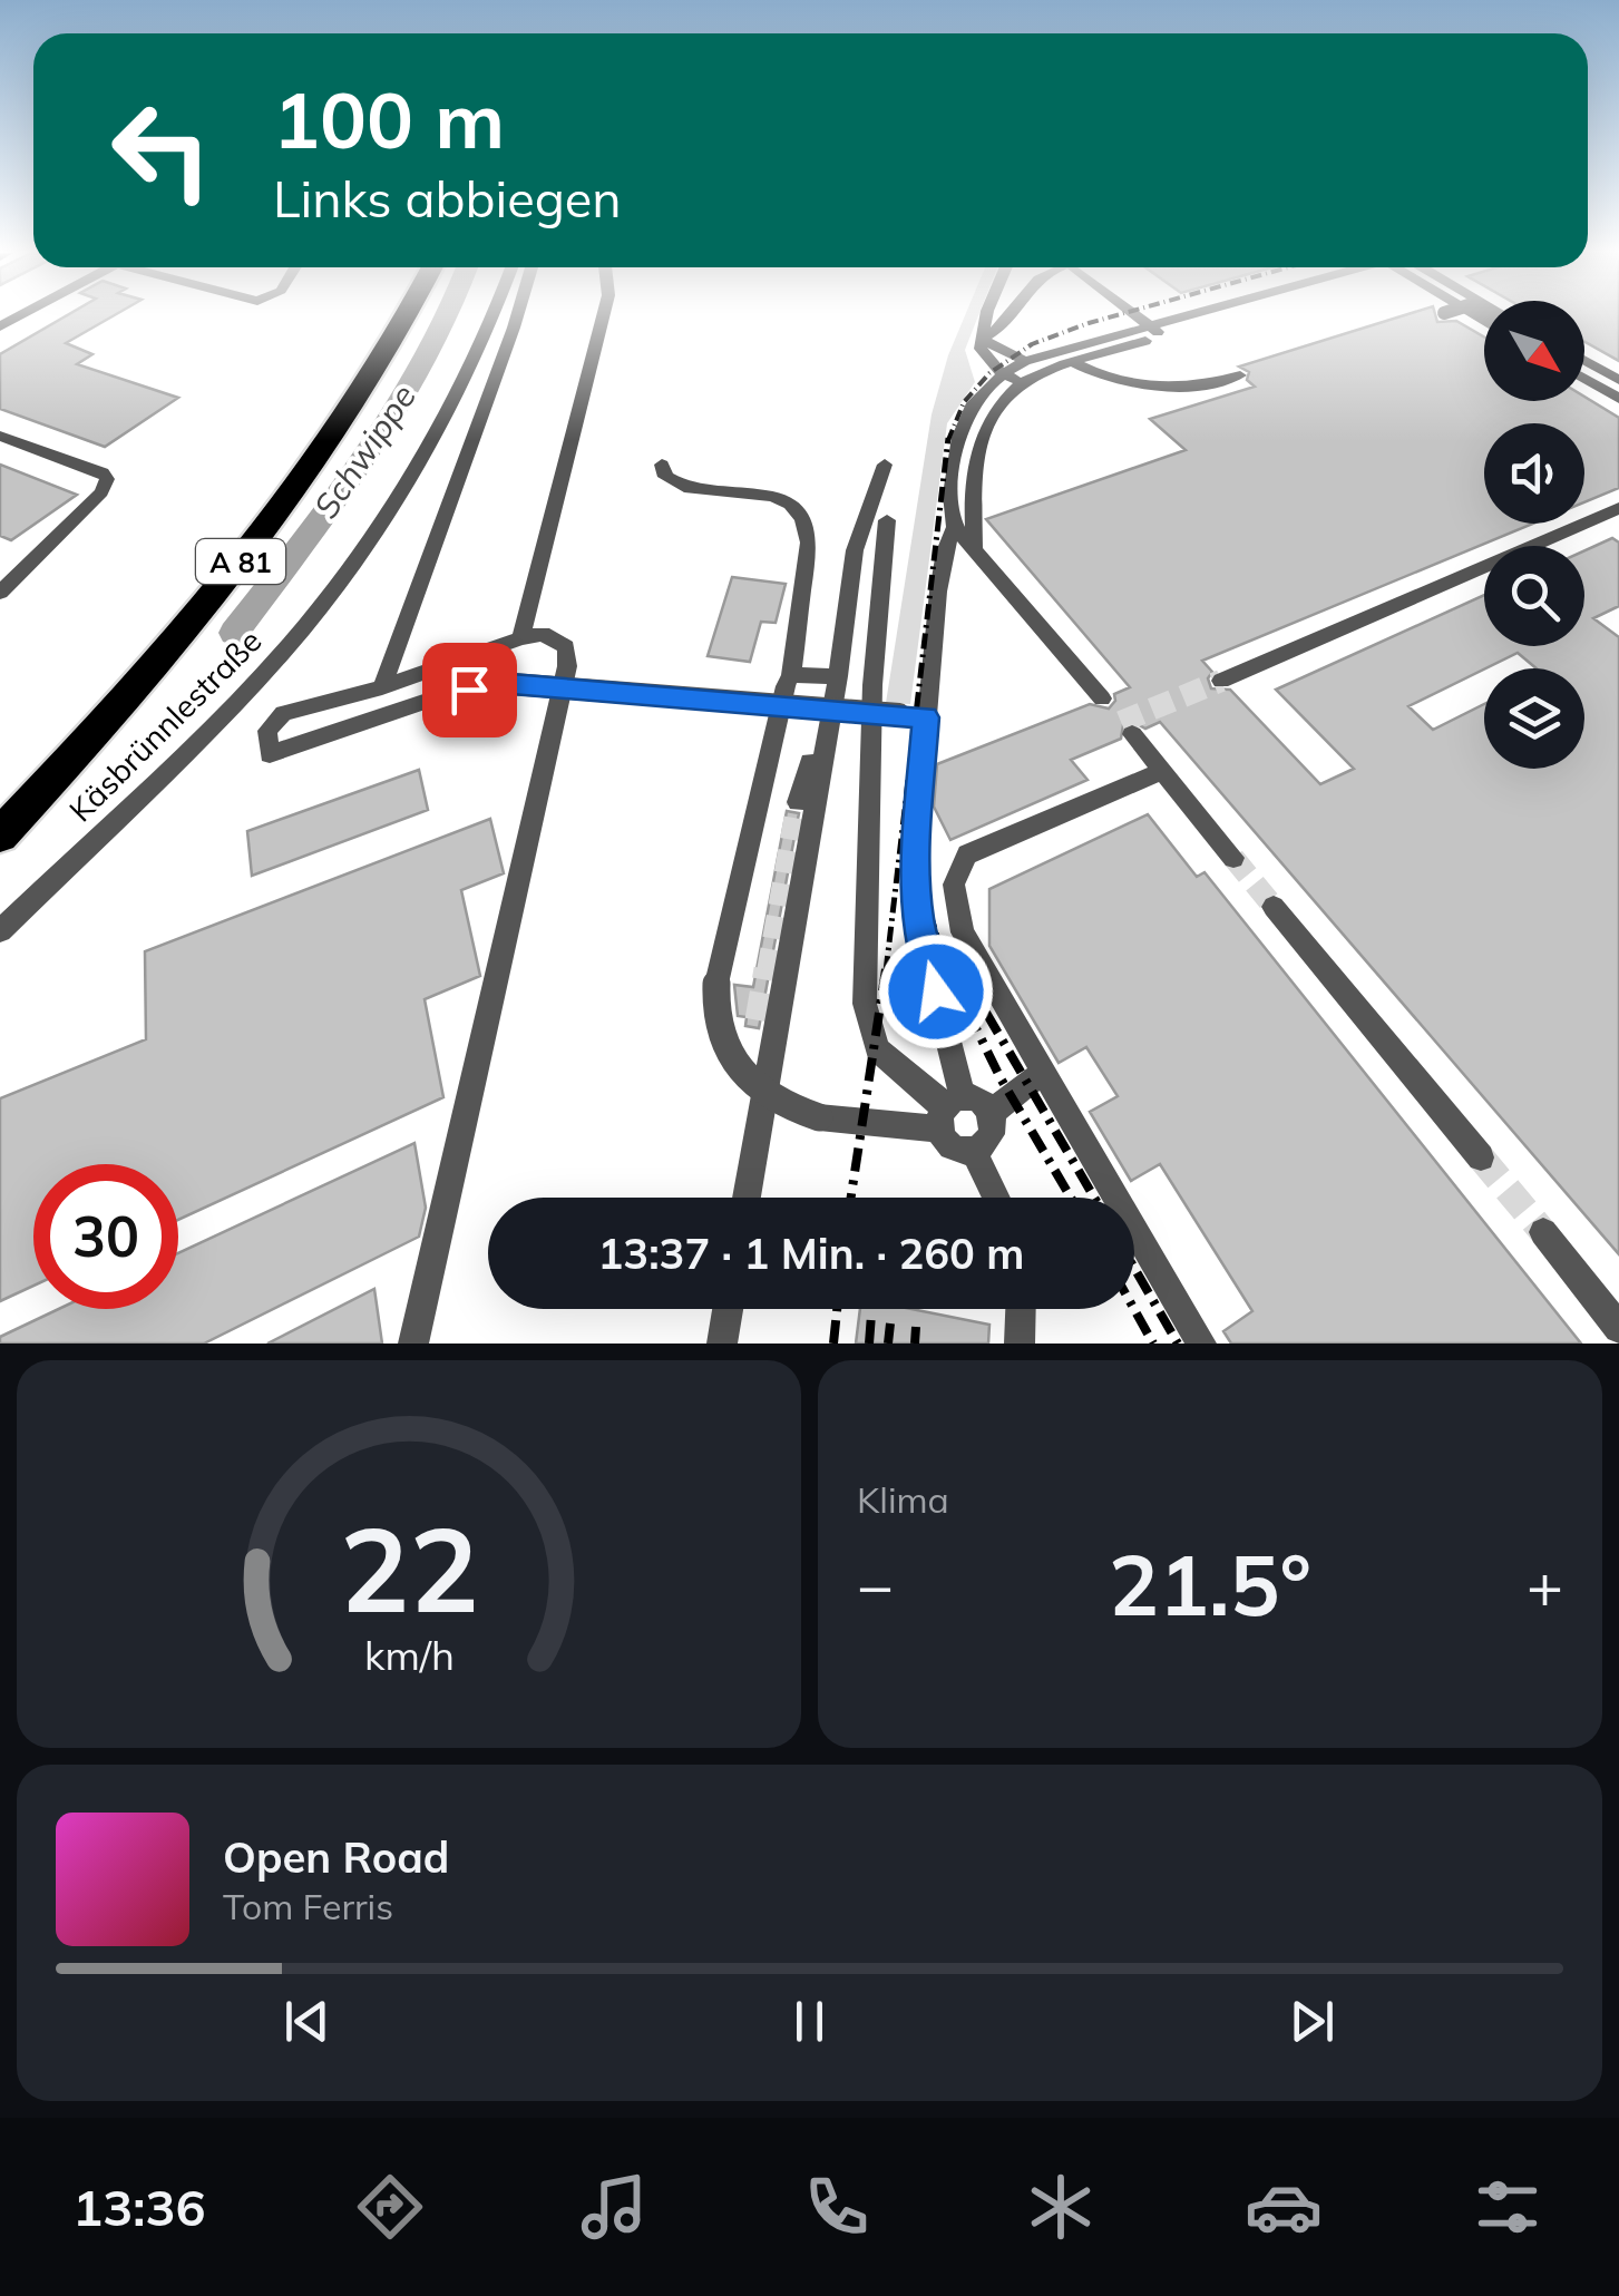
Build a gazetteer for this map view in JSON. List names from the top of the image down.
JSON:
{
  "streets": {
    "highway": ["A 81"],
    "street": ["Käsbrünnlestraße"]
  },
  "water": ["Schwippe"],
  "north": "bottom right",
  "page": {
    "turn": ["100 m", "Links abbiegen"],
    "limit": "30",
    "trip": "13:37 · 1 Min. · 260 m",
    "tile": "Klima",
    "heat": ["−", "21.5°", "+"],
    "song": ["Open Road", "Tom Ferris"],
    "tabs": "13:36",
    "gauge": ["22", "km/h"]
  }
}
